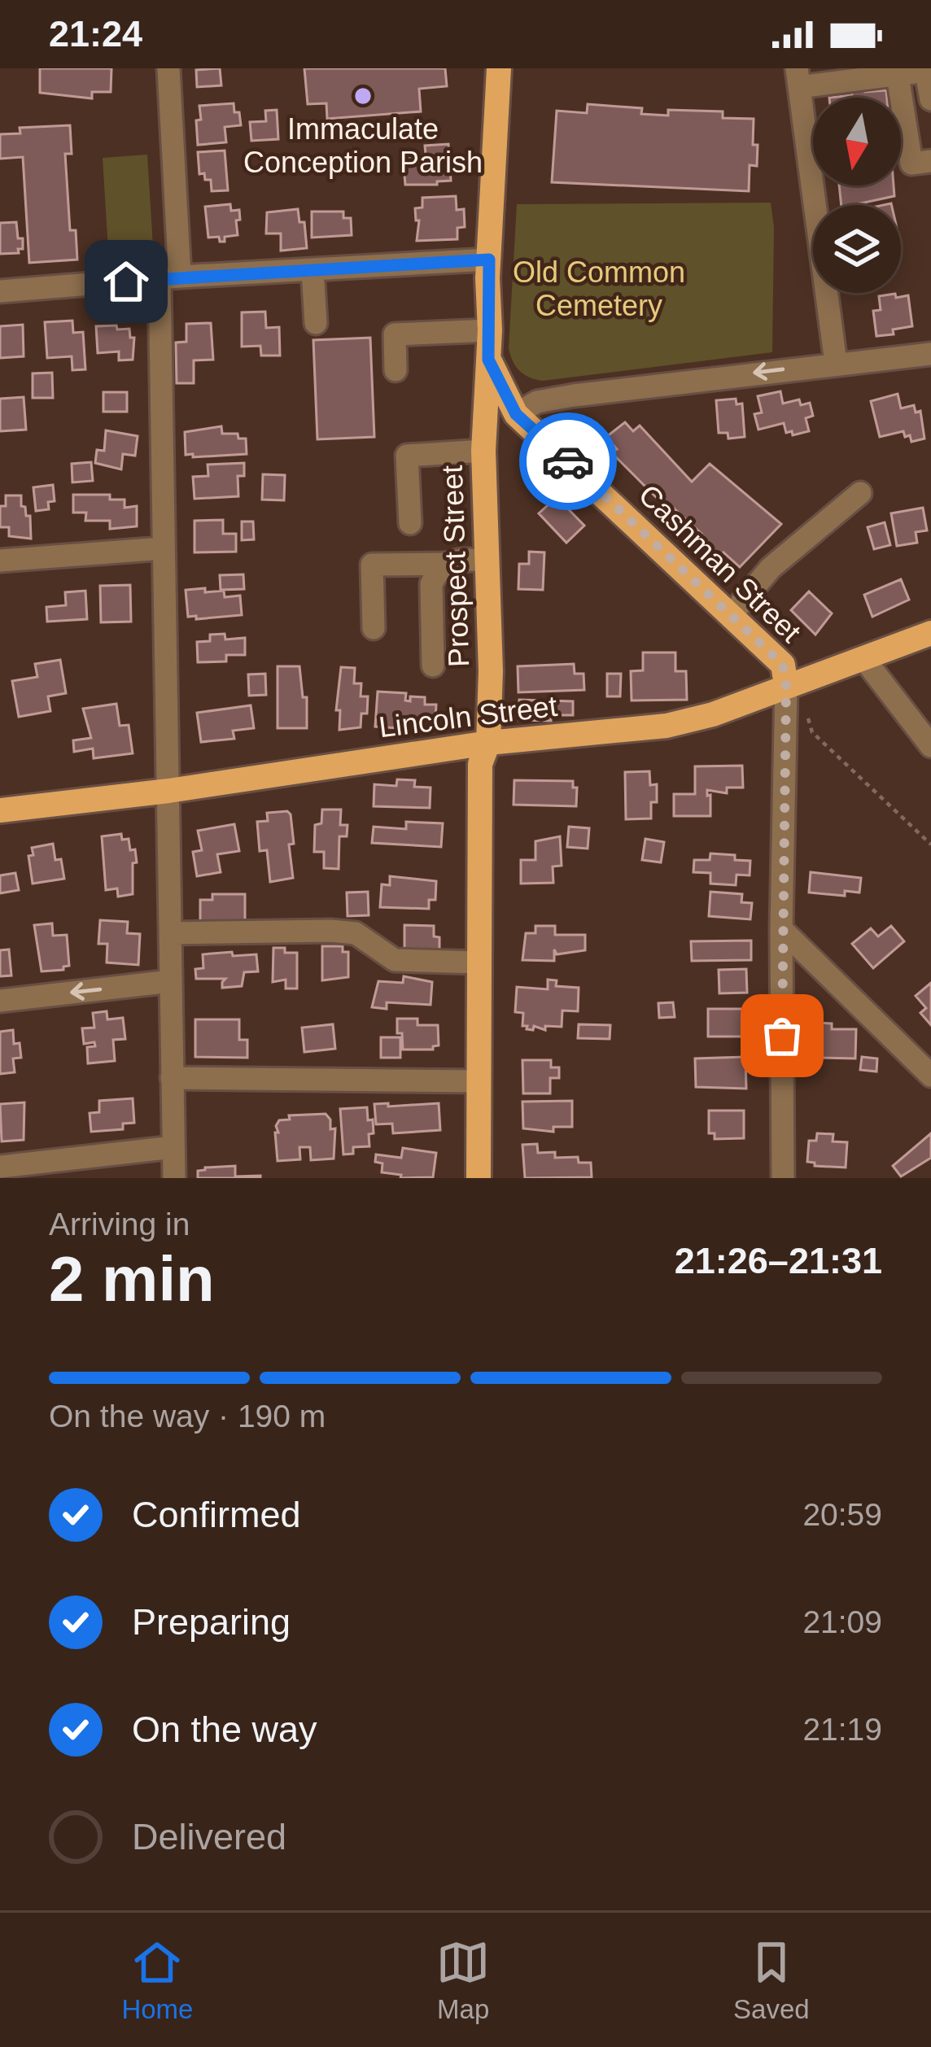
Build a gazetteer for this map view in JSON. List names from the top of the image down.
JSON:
{
  "streets": {
    "main road": ["Cashman Street", "Prospect Street", "Lincoln Street"]
  },
  "crossings": [
    ["Cashman Street", "Prospect Street"],
    ["Cashman Street", "Lincoln Street"],
    ["Prospect Street", "Lincoln Street"]
  ],
  "parks": ["Old Common Cemetery"],
  "places": ["Immaculate Conception Parish"],
  "north": "bottom",
  "page": {
    "status": "21:24",
    "heading": ["2 min", "Arriving in", "21:26–21:31"],
    "bar": "On the way · 190 m",
    "list": [
      ["Confirmed", "20:59"],
      ["Preparing", "21:09"],
      ["On the way", "21:19"],
      "Delivered"
    ],
    "tabs": ["Home", "Map", "Saved"]
  }
}
